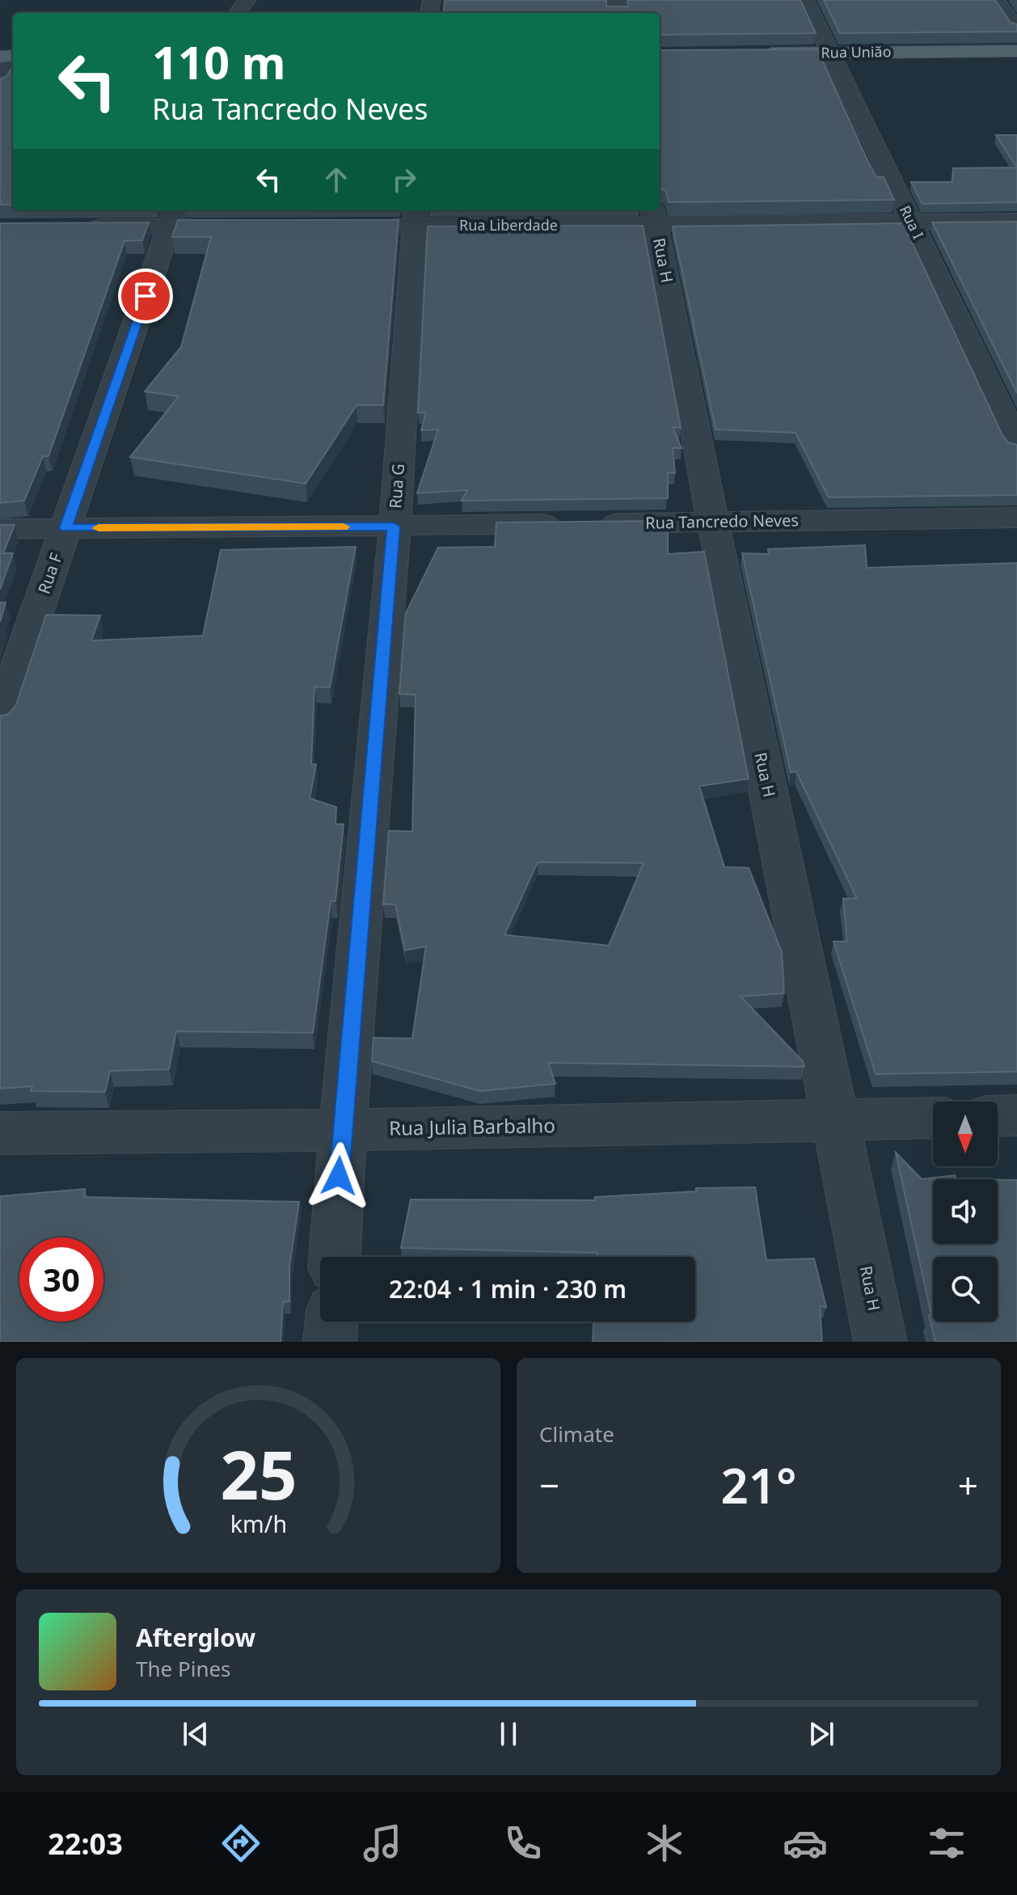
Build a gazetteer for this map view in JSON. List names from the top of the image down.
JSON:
{
  "streets": {
    "main road": ["Rua União"],
    "street": [
      "Rua I",
      "Rua Liberdade",
      "Rua H",
      "Rua G",
      "Rua Tancredo Neves",
      "Rua F",
      "Rua Julia Barbalho"
    ]
  },
  "crossings": [
    ["Rua União", "Rua I"],
    ["Rua I", "Rua Liberdade"],
    ["Rua Liberdade", "Rua H"],
    ["Rua Liberdade", "Rua G"],
    ["Rua H", "Rua Tancredo Neves"],
    ["Rua H", "Rua Julia Barbalho"],
    ["Rua G", "Rua Tancredo Neves"],
    ["Rua G", "Rua Julia Barbalho"],
    ["Rua Tancredo Neves", "Rua F"]
  ],
  "north": "bottom",
  "page": {
    "turn": ["110 m", "Rua Tancredo Neves"],
    "limit": "30",
    "trip": "22:04 · 1 min · 230 m",
    "tile": "Climate",
    "heat": ["−", "21°", "+"],
    "song": ["Afterglow", "The Pines"],
    "tabs": "22:03",
    "gauge": ["25", "km/h"]
  }
}
